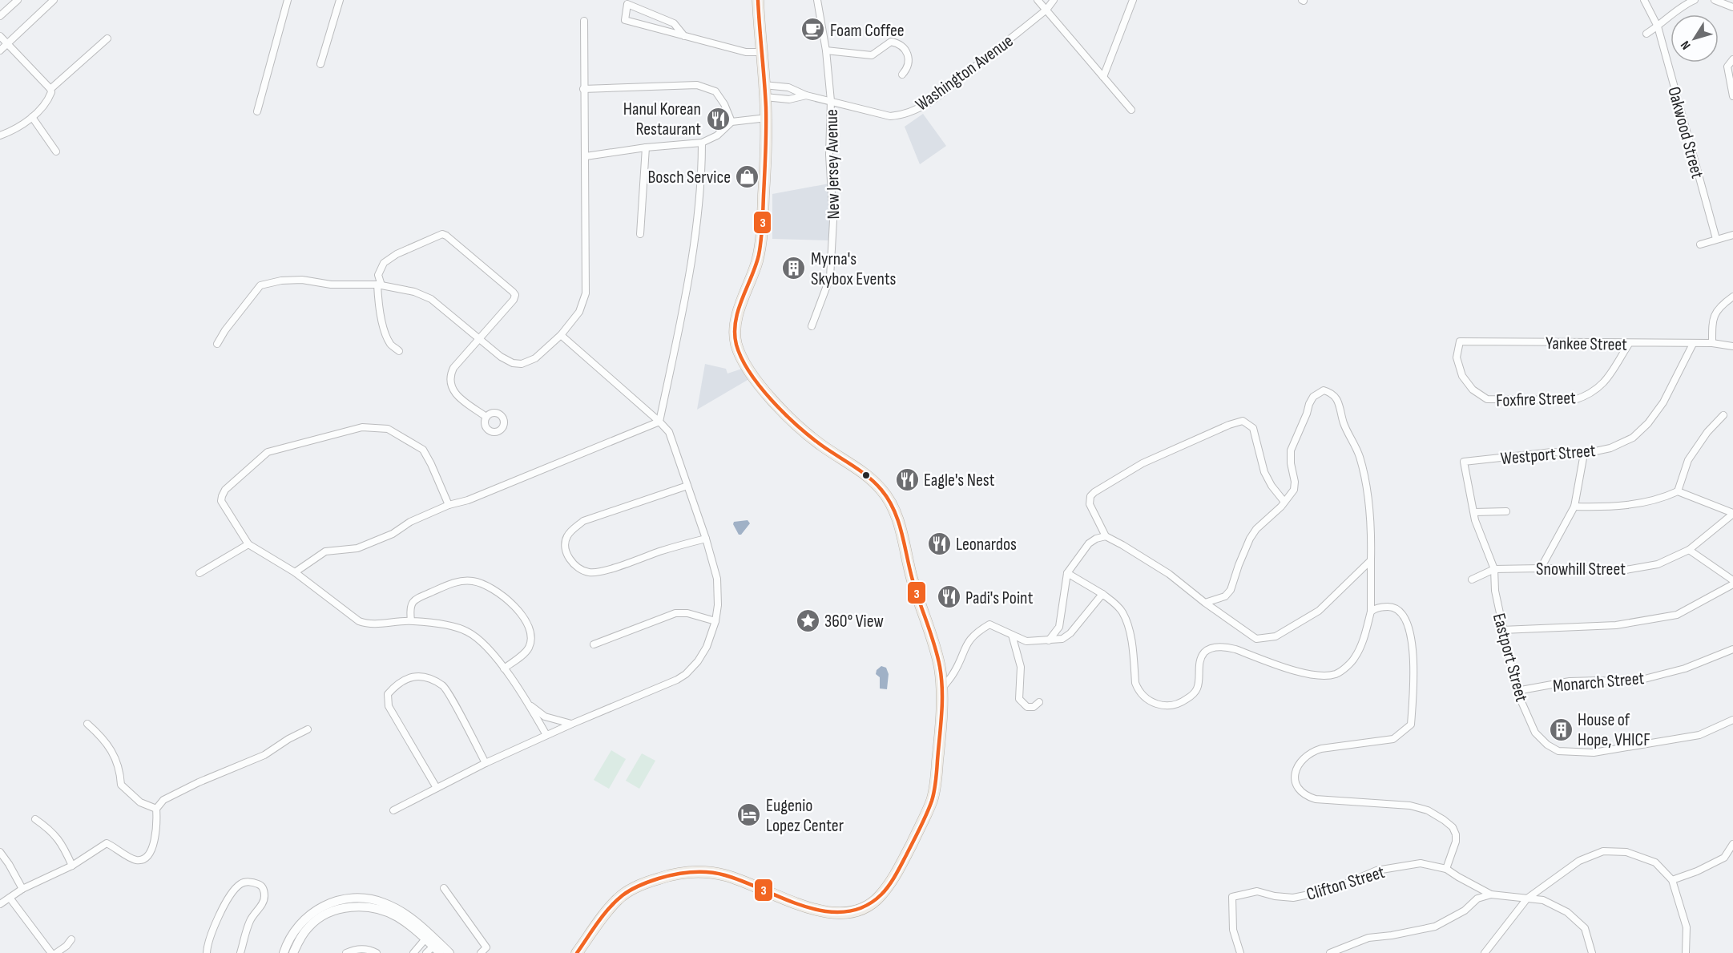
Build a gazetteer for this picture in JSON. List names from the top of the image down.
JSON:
{
  "streets": {
    "street": [
      "Washington Avenue",
      "Oakwood Street",
      "New Jersey Avenue",
      "Yankee Street",
      "Foxfire Street",
      "Westport Street",
      "Snowhill Street",
      "Eastport Street",
      "Monarch Street",
      "Clifton Street"
    ]
  },
  "crossings": [
    ["Washington Avenue", "New Jersey Avenue"],
    ["Yankee Street", "Foxfire Street"],
    ["Yankee Street", "Westport Street"],
    ["Westport Street", "Eastport Street"],
    ["Snowhill Street", "Eastport Street"],
    ["Eastport Street", "Monarch Street"]
  ],
  "places": {
    "cafe": ["Foam Coffee"],
    "restaurant": [
      "Hanul Korean Restaurant",
      "Eagle's Nest",
      "Leonardos",
      "Padi's Point"
    ],
    "shop": ["Bosch Service"],
    "building": ["Myrna's Skybox Events", "House of Hope, VHICF"],
    "place": ["360° View"],
    "hotel": ["Eugenio Lopez Center"]
  },
  "lines": ["transit line 3"],
  "north": "bottom left"
}
